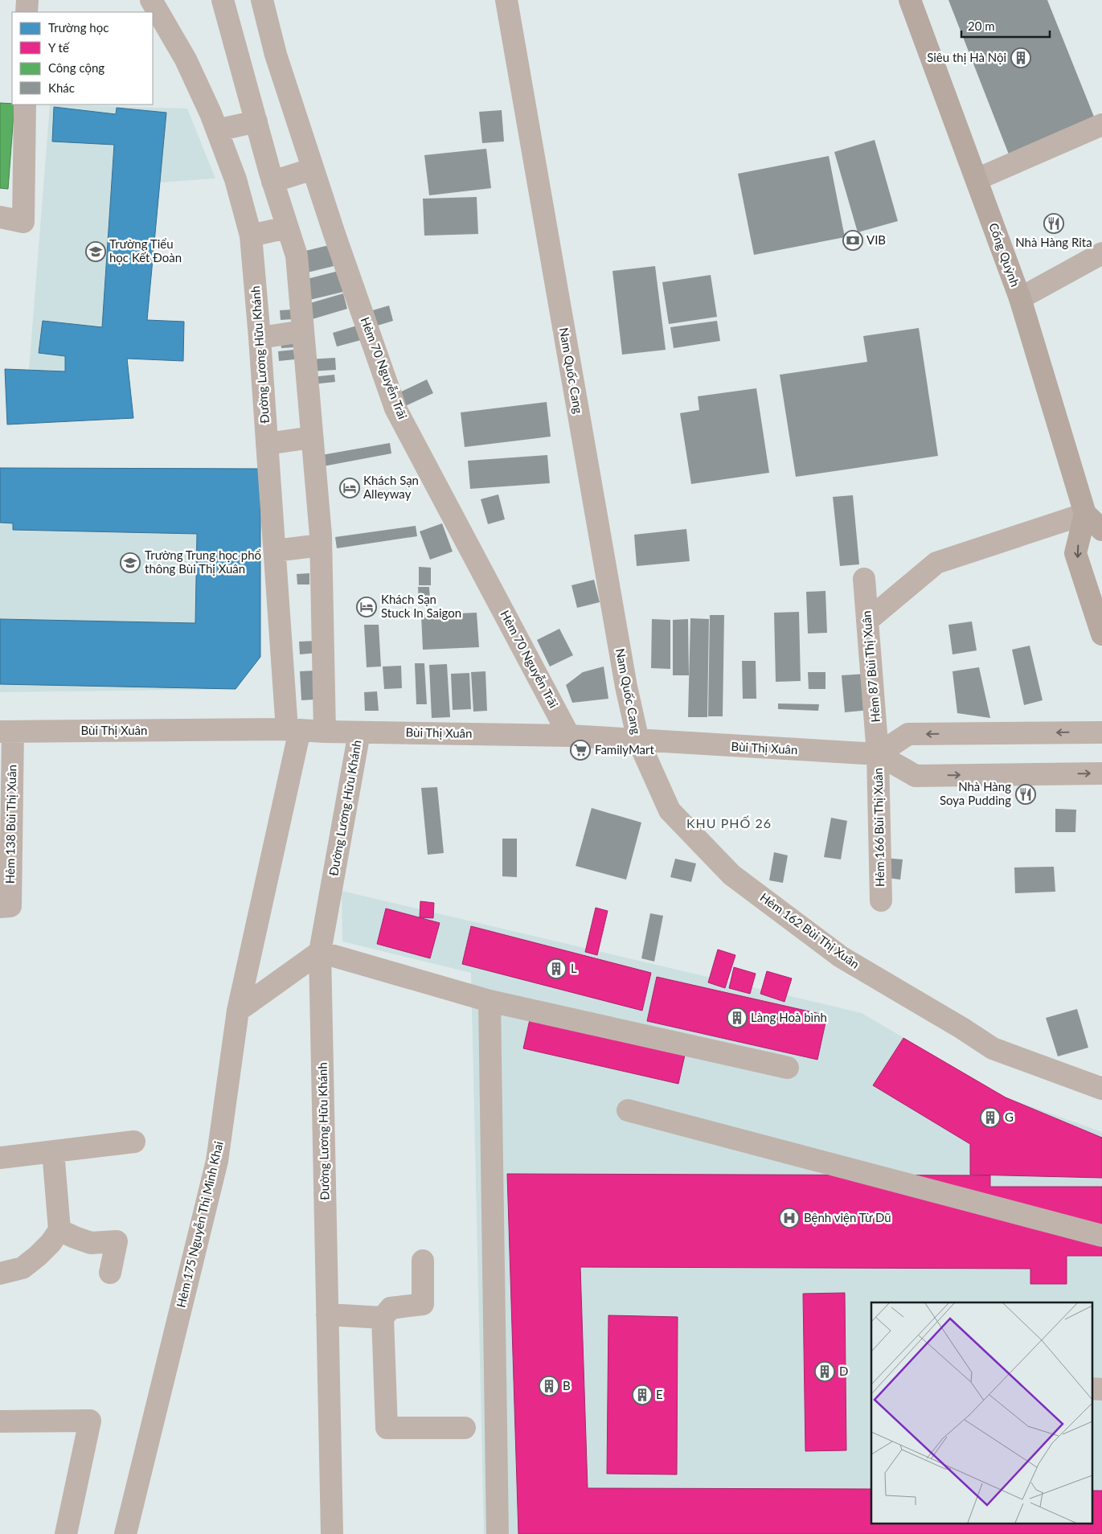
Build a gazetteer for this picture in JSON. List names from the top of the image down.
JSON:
{
  "streets": {
    "main road": ["Cống Quỳnh"],
    "street": [
      "Đường Lương Hữu Khánh",
      "Hẻm 70 Nguyễn Trãi",
      "Nam Quốc Cang",
      "Hẻm 87 Bùi Thị Xuân",
      "Bùi Thị Xuân",
      "Hẻm 138 Bùi Thị Xuân",
      "Hẻm 166 Bùi Thị Xuân",
      "Hẻm 162 Bùi Thị Xuân",
      "Hẻm 175 Nguyễn Thị Minh Khai"
    ]
  },
  "crossings": [
    ["Đường Lương Hữu Khánh", "Bùi Thị Xuân"],
    ["Đường Lương Hữu Khánh", "Hẻm 175 Nguyễn Thị Minh Khai"],
    ["Hẻm 70 Nguyễn Trãi", "Bùi Thị Xuân"],
    ["Nam Quốc Cang", "Bùi Thị Xuân"],
    ["Nam Quốc Cang", "Hẻm 162 Bùi Thị Xuân"],
    ["Hẻm 87 Bùi Thị Xuân", "Bùi Thị Xuân"],
    ["Hẻm 87 Bùi Thị Xuân", "Hẻm 166 Bùi Thị Xuân"],
    ["Bùi Thị Xuân", "Hẻm 138 Bùi Thị Xuân"],
    ["Bùi Thị Xuân", "Hẻm 166 Bùi Thị Xuân"],
    ["Bùi Thị Xuân", "Hẻm 162 Bùi Thị Xuân"],
    ["Bùi Thị Xuân", "Hẻm 175 Nguyễn Thị Minh Khai"]
  ],
  "districts": ["KHU PHỐ 26"],
  "places": {
    "building": [
      "Siêu thị Hà Nội",
      "L",
      "Làng Hoà bình",
      "G",
      "D",
      "B",
      "E"
    ],
    "restaurant": ["Nhà Hàng Rita", "Nhà Hàng Soya Pudding"],
    "bank": ["VIB"],
    "school or university": ["Trường Tiểu học Kết Đoàn", "Trường Trung học phổ thông Bùi Thị Xuân"],
    "hotel": ["Khách Sạn Alleyway", "Khách Sạn Stuck In Saigon"],
    "supermarket": ["FamilyMart"],
    "hospital": ["Bệnh viện Từ Dũ"]
  },
  "legend": [
    "Trường học",
    "Y tế",
    "Công cộng",
    "Khác"
  ],
  "scale_bar": "20 m"
}
